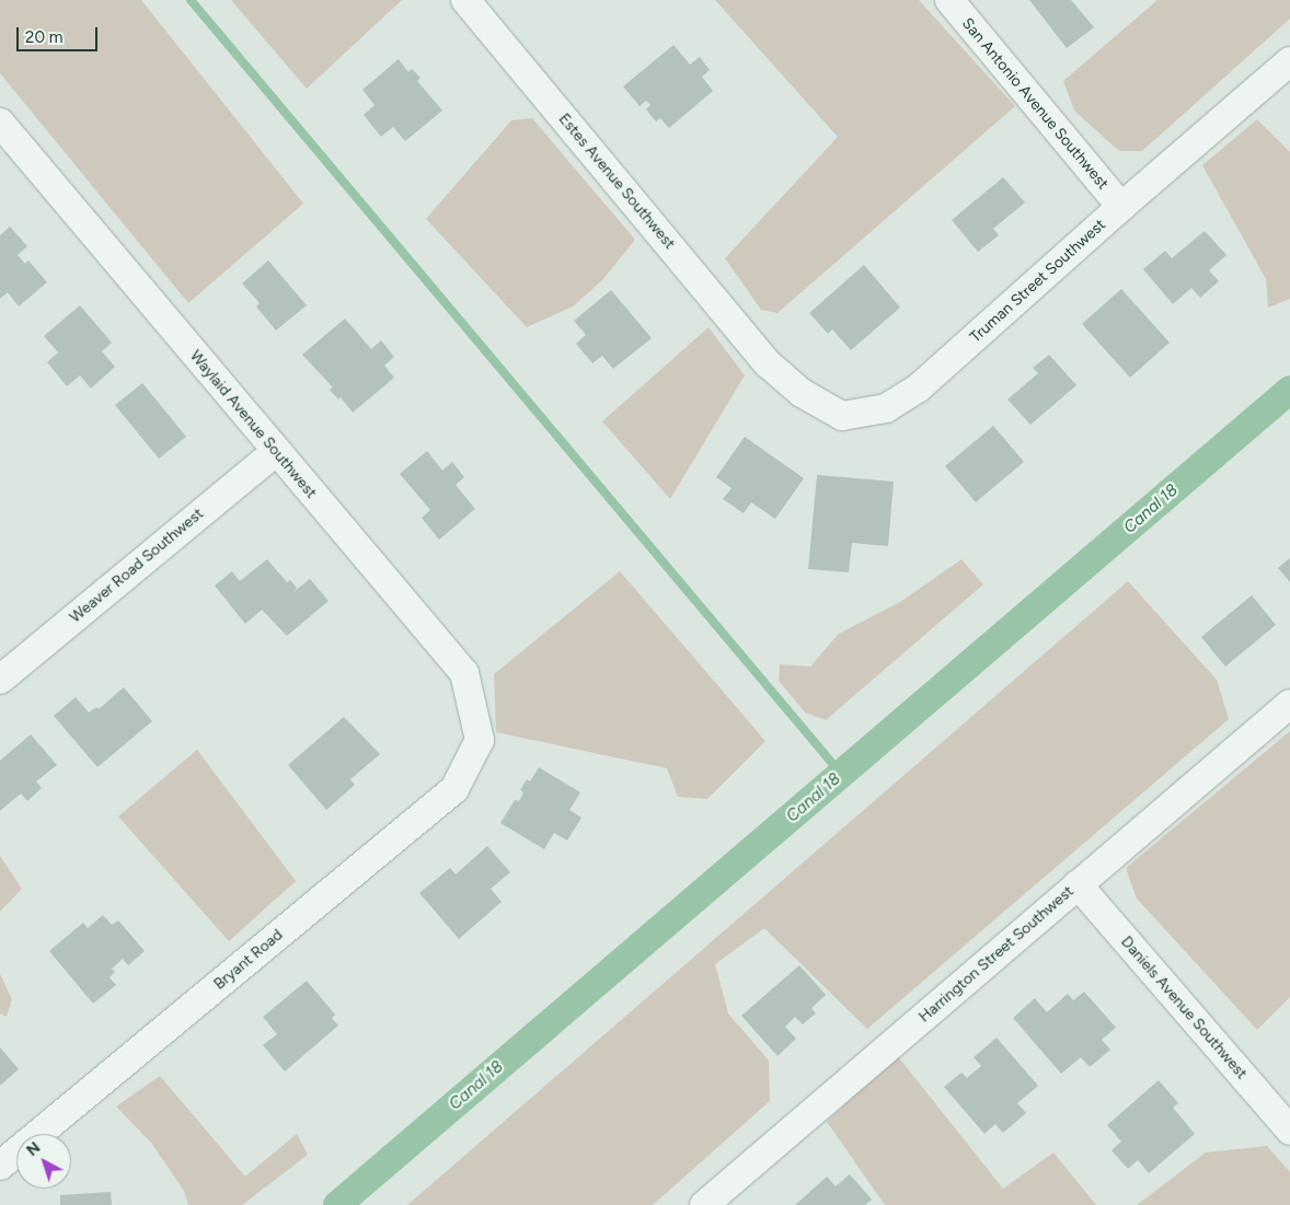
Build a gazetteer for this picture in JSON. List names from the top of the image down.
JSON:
{
  "streets": {
    "street": [
      "San Antonio Avenue Southwest",
      "Estes Avenue Southwest",
      "Truman Street Southwest",
      "Waylaid Avenue Southwest",
      "Weaver Road Southwest",
      "Harrington Street Southwest",
      "Bryant Road",
      "Daniels Avenue Southwest"
    ]
  },
  "crossings": [
    ["San Antonio Avenue Southwest", "Truman Street Southwest"],
    ["Estes Avenue Southwest", "Truman Street Southwest"],
    ["Waylaid Avenue Southwest", "Weaver Road Southwest"],
    ["Waylaid Avenue Southwest", "Bryant Road"],
    ["Harrington Street Southwest", "Daniels Avenue Southwest"]
  ],
  "water": ["Canal 18"],
  "scale_bar": "20 m",
  "north": "top left"
}
